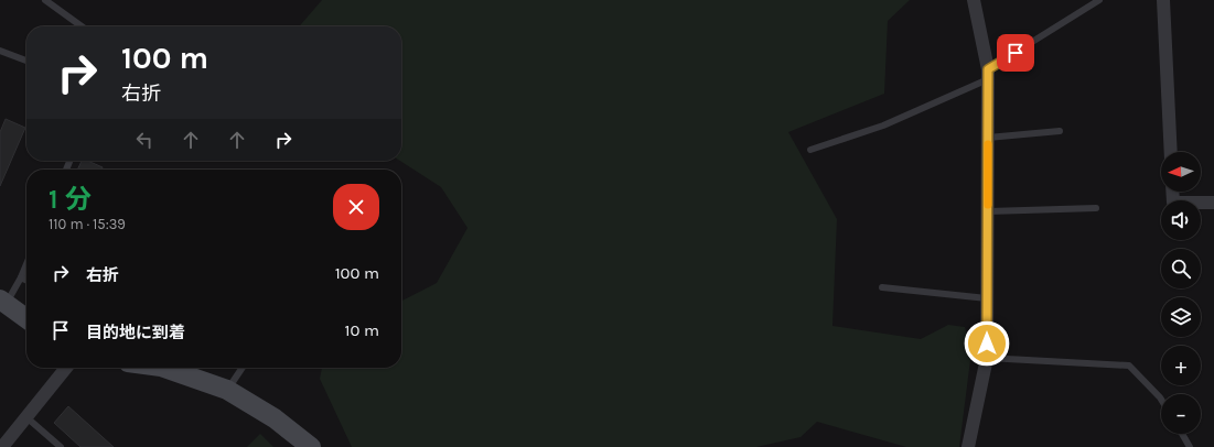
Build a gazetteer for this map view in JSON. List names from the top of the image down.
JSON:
{
  "north": "left",
  "page": {
    "turn": ["100 m", "右折"],
    "map_buttons": ["+", "−"],
    "heading": ["1 分", "110 m · 15:39"],
    "list": [
      {
        "name": "右折",
        "value": "100 m"
      },
      {
        "name": "目的地に到着",
        "value": "10 m"
      }
    ]
  }
}
